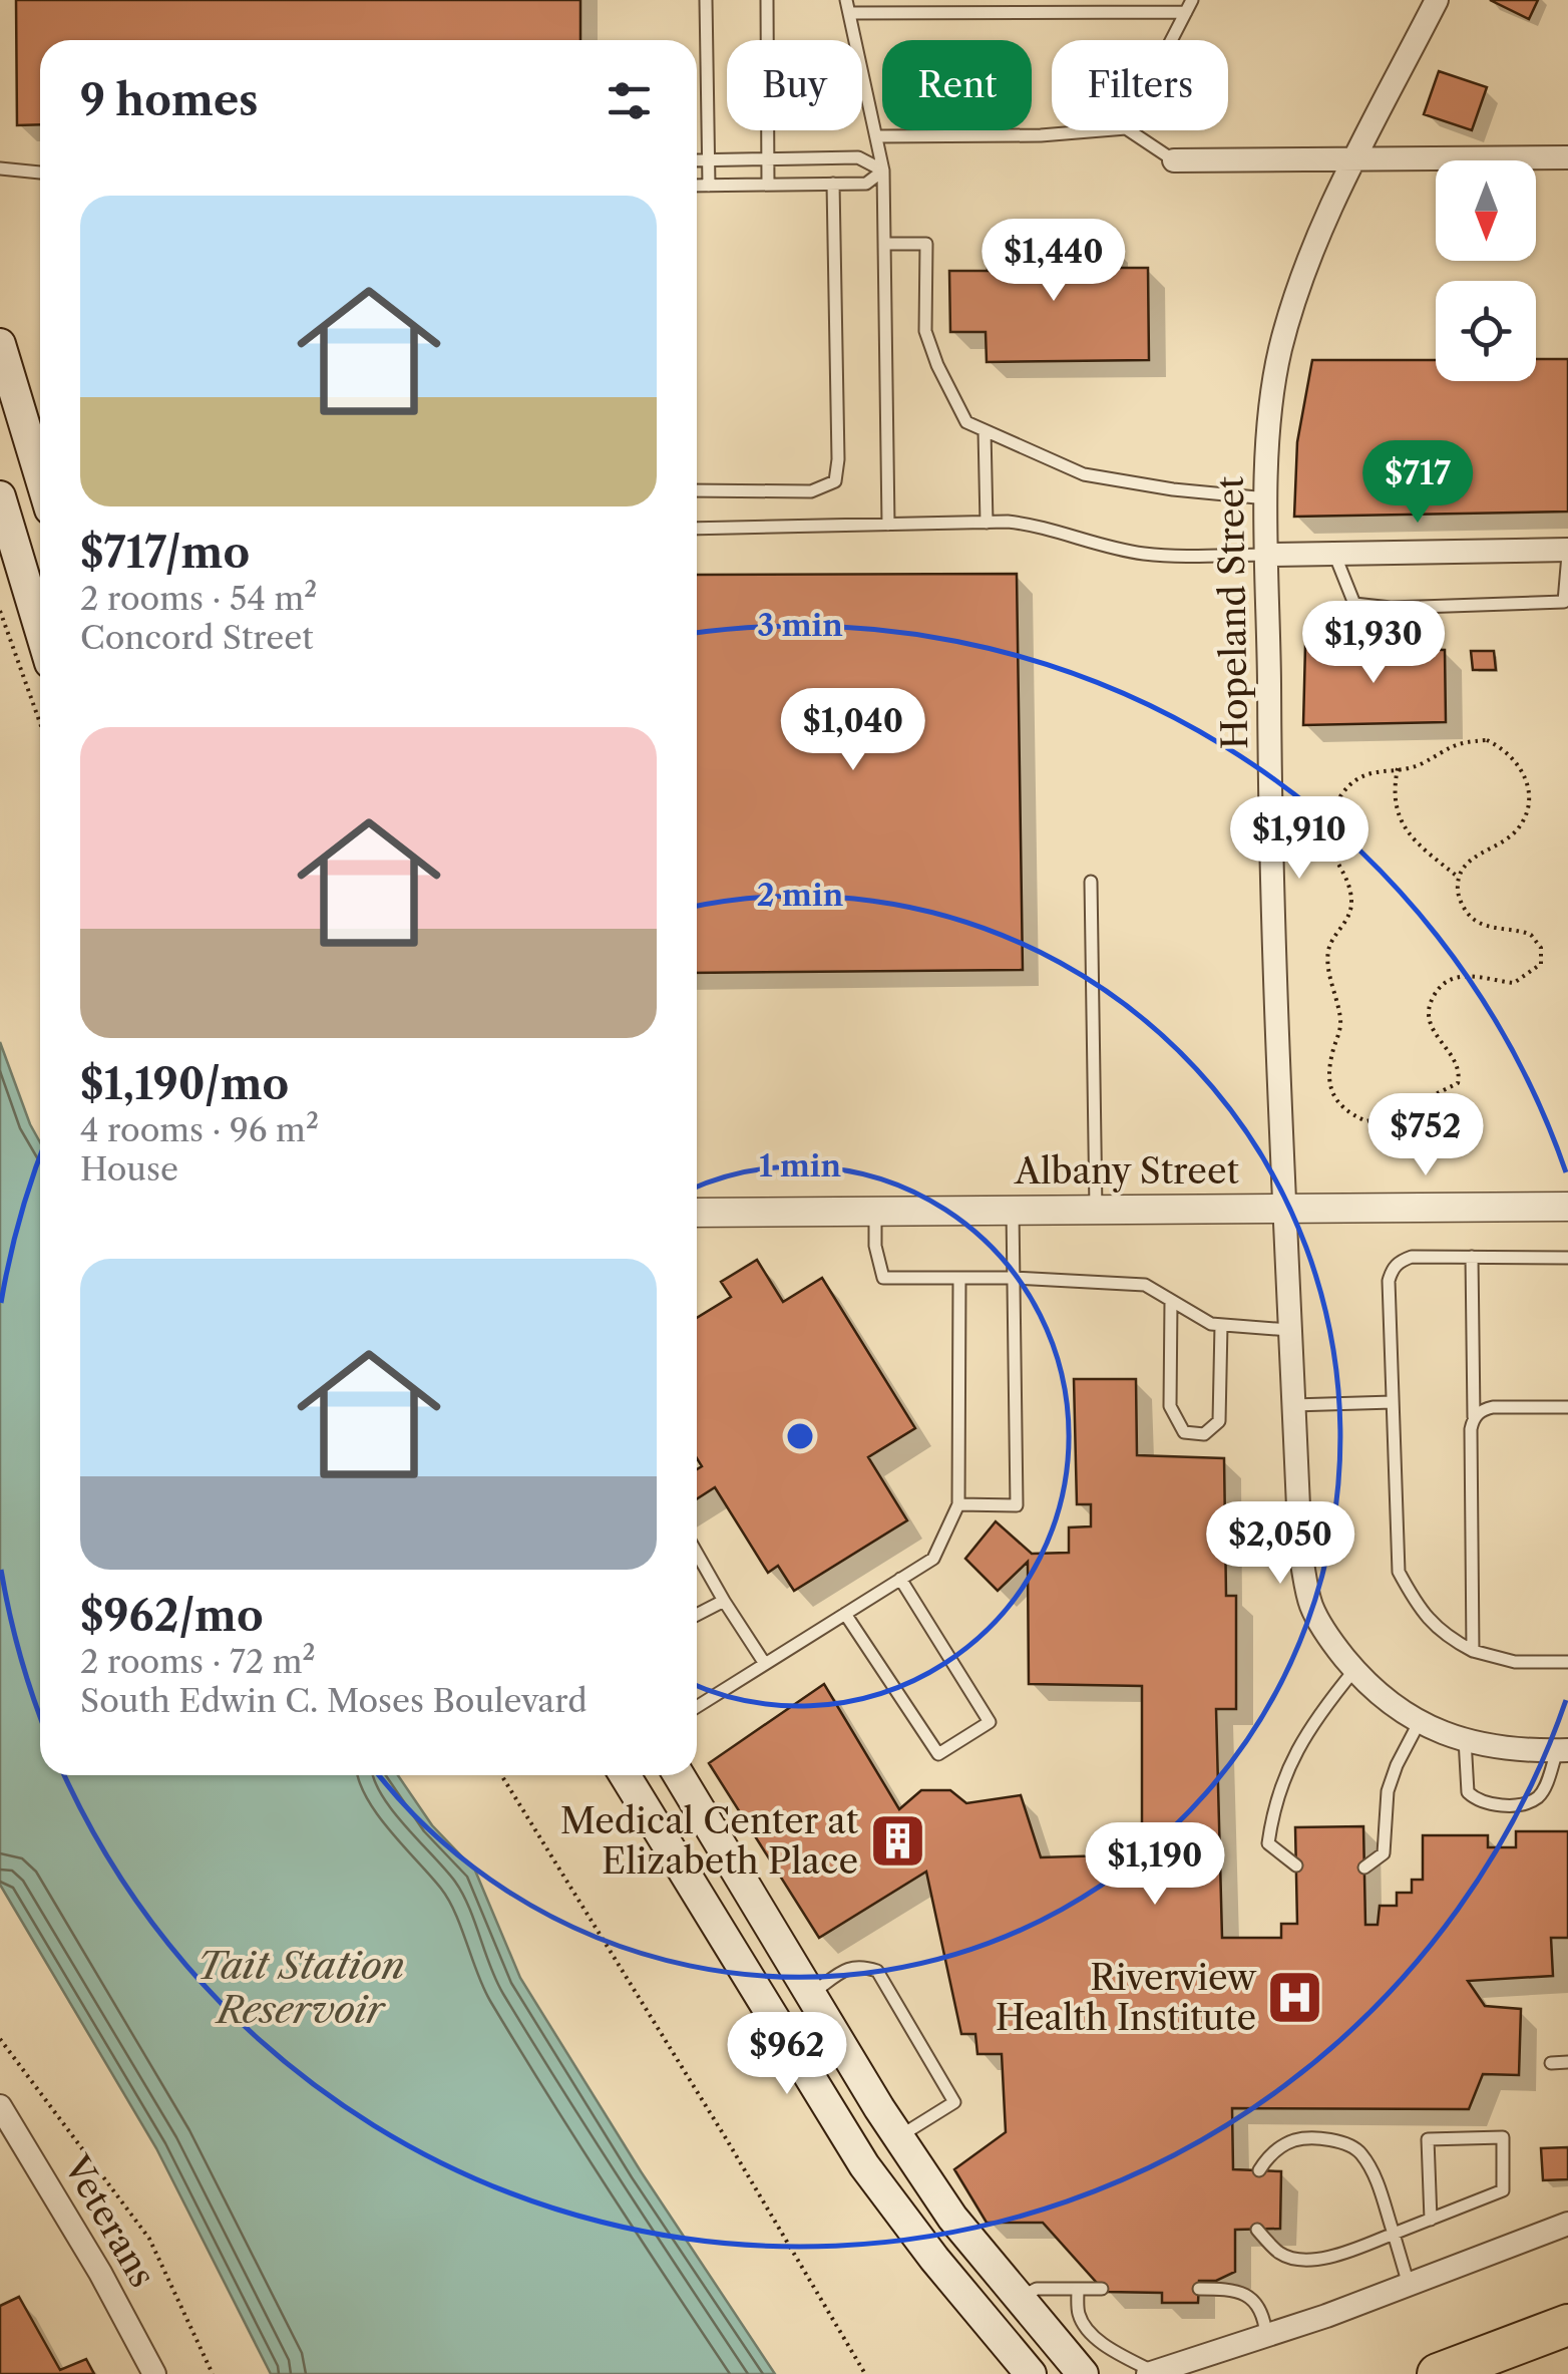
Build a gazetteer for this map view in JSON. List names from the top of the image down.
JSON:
{
  "streets": {
    "street": ["Hopeland Street", "Albany Street", "Veterans"]
  },
  "crossings": [
    ["Hopeland Street", "Albany Street"]
  ],
  "water": ["Tait Station Reservoir"],
  "places": {
    "building": ["Medical Center at Elizabeth Place"],
    "hospital": ["Riverview Health Institute"]
  },
  "north": "bottom",
  "page": {
    "chip": ["Buy", "Rent", "Filters"],
    "heading": "9 homes",
    "list": [
      {
        "name": "$717/mo",
        "note": "2 rooms · 54 m² · Concord Street"
      },
      {
        "name": "$1,190/mo",
        "note": "4 rooms · 96 m² · House"
      },
      {
        "name": "$962/mo",
        "note": "2 rooms · 72 m² · South Edwin C. Moses Boulevard"
      }
    ],
    "price": [
      "$1,440",
      "$717",
      "$1,930",
      "$1,040",
      "$1,910",
      "$752",
      "$2,050",
      "$1,190",
      "$962"
    ]
  },
  "rings": ["3 min", "2 min", "1 min"]
}
